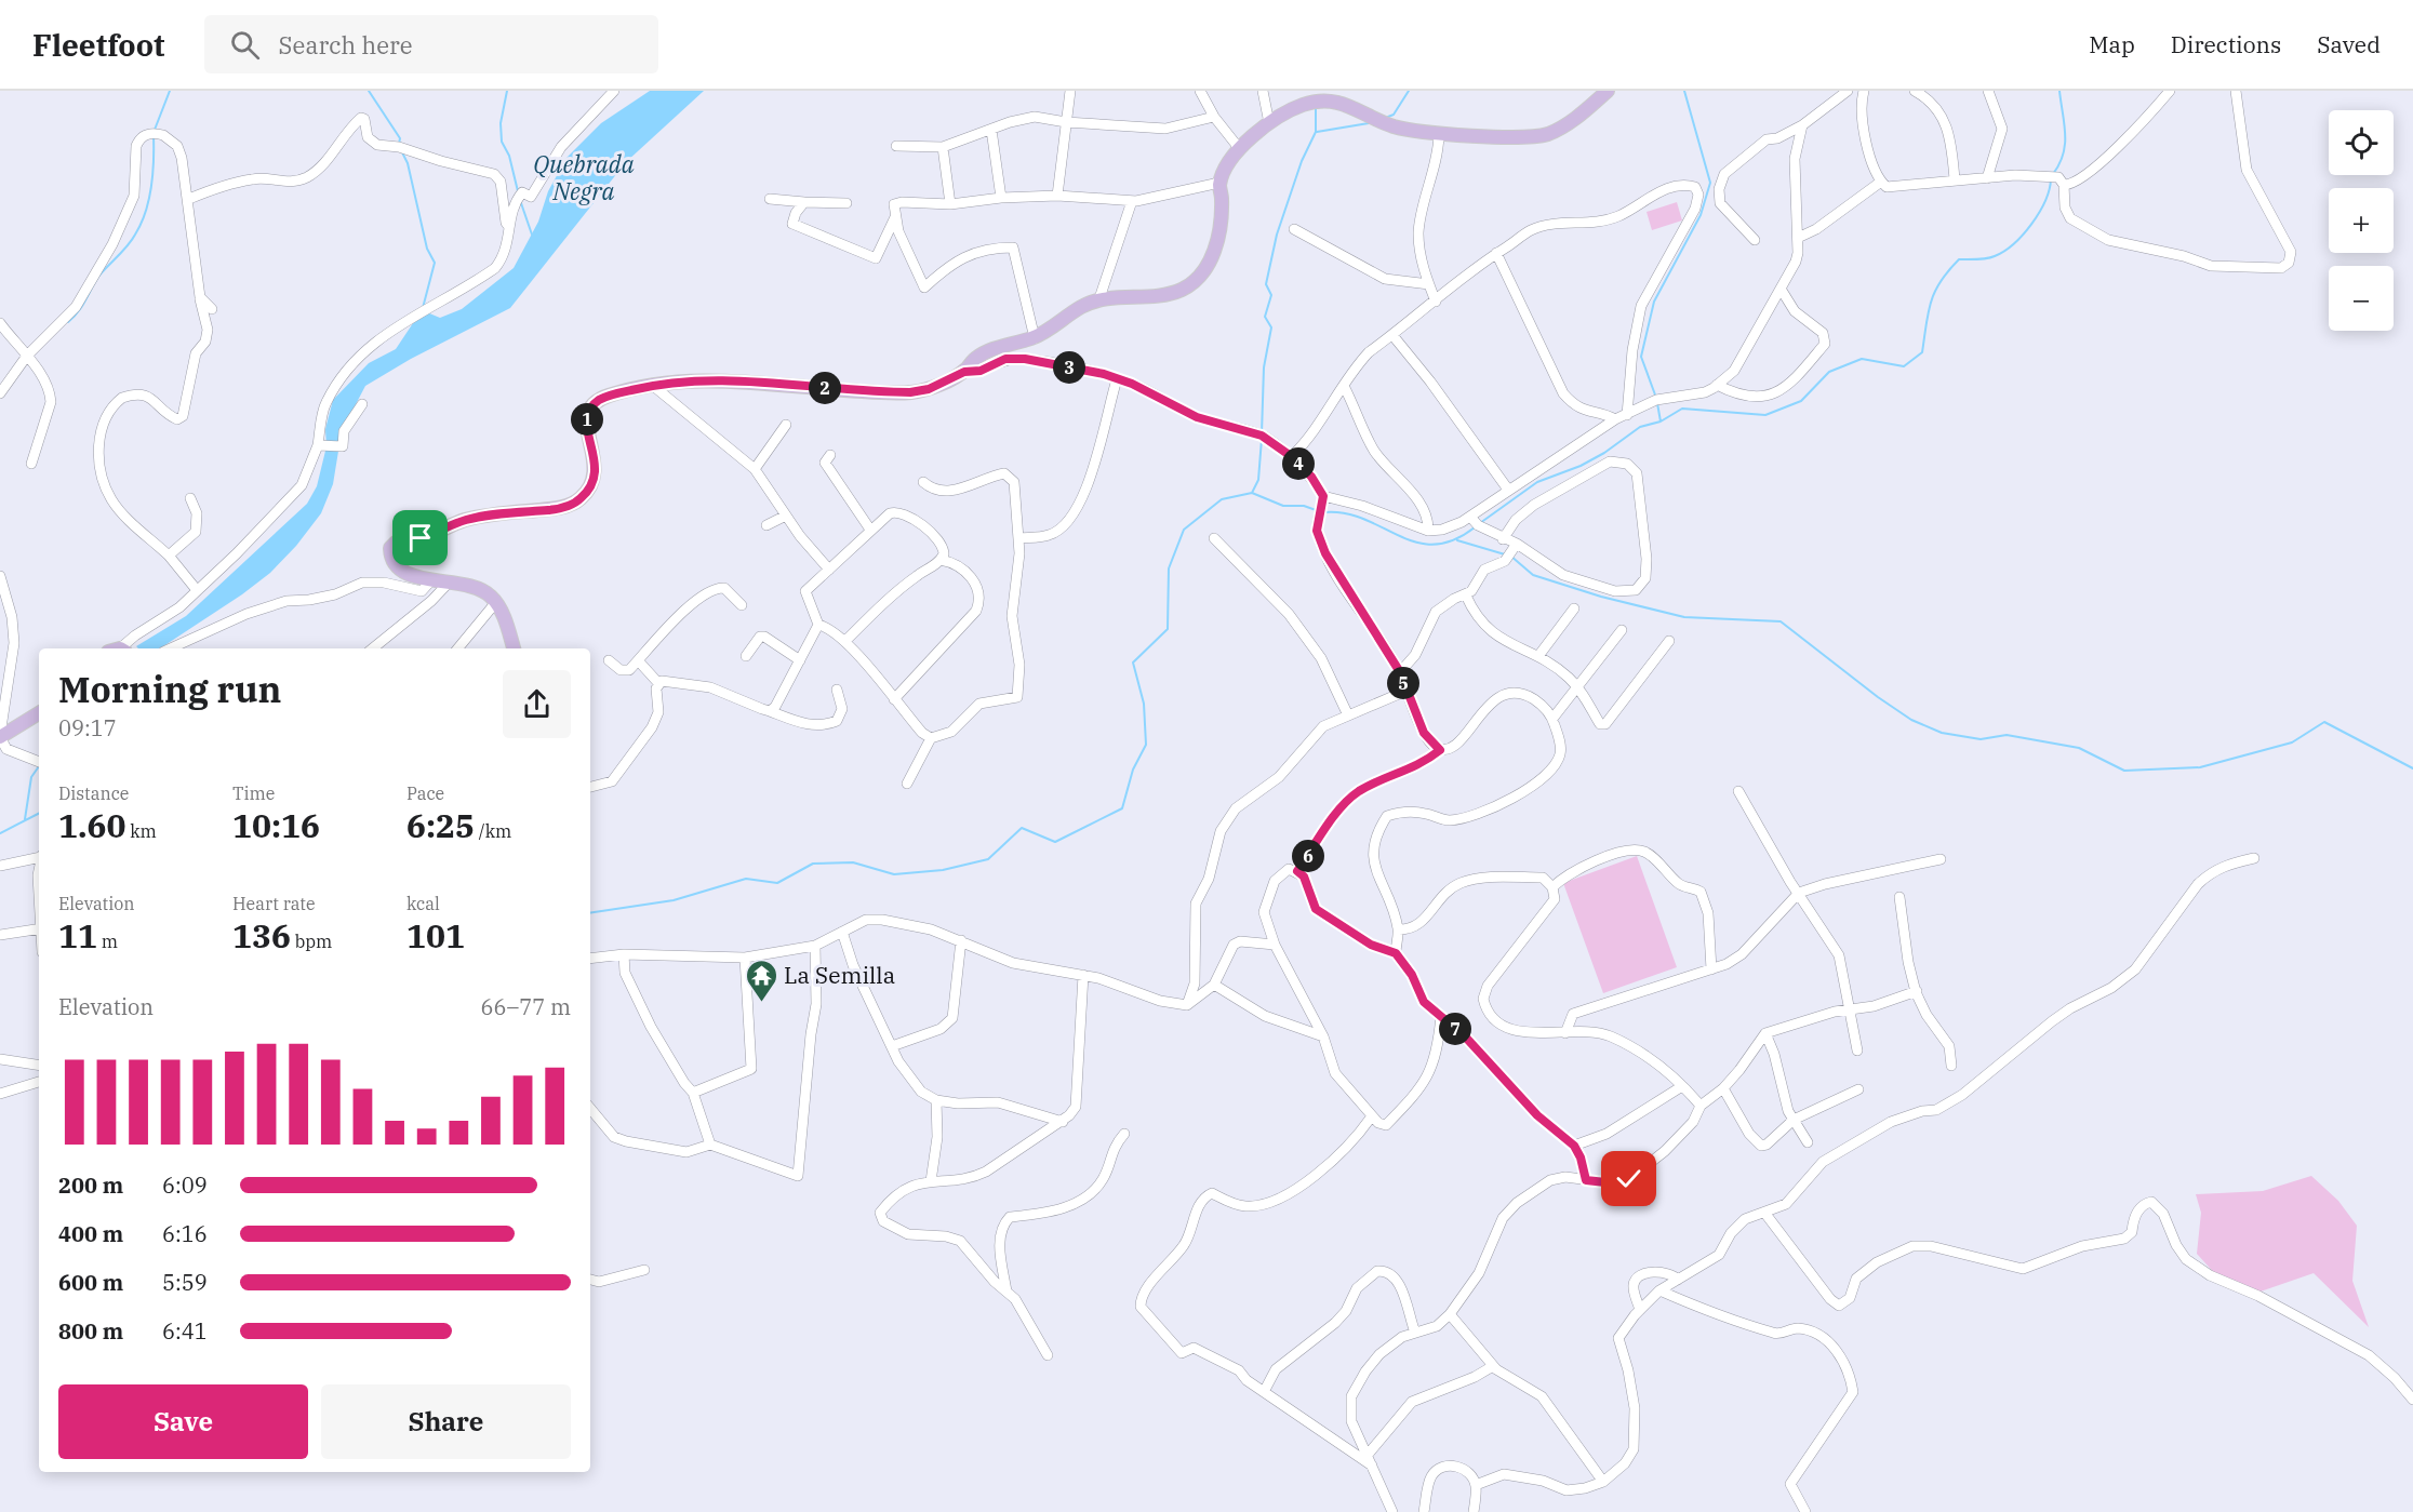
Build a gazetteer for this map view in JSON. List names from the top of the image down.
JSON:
{
  "water": ["Quebrada Negra"],
  "places": {
    "temple": ["La Semilla"]
  },
  "page": {
    "header": "Fleetfoot",
    "search": "Search here",
    "nav": ["Map", "Directions", "Saved"],
    "map_buttons": ["+", "−"],
    "pins": [
      "3",
      "2",
      "1",
      "4",
      "5",
      "6",
      "7"
    ],
    "heading": ["Morning run", "09:17"],
    "stats": [
      ["Distance", "1.60 km"],
      ["Time", "10:16"],
      ["Pace", "6:25 /km"],
      ["Elevation", "11 m"],
      ["Heart rate", "136 bpm"],
      ["kcal", "101"]
    ],
    "chart": ["Elevation", "66–77 m"],
    "list": [
      {
        "name": "200 m",
        "note": "6:09"
      },
      {
        "name": "400 m",
        "note": "6:16"
      },
      {
        "name": "600 m",
        "note": "5:59"
      },
      {
        "name": "800 m",
        "note": "6:41"
      }
    ],
    "buttons": ["Save", "Share"]
  }
}
